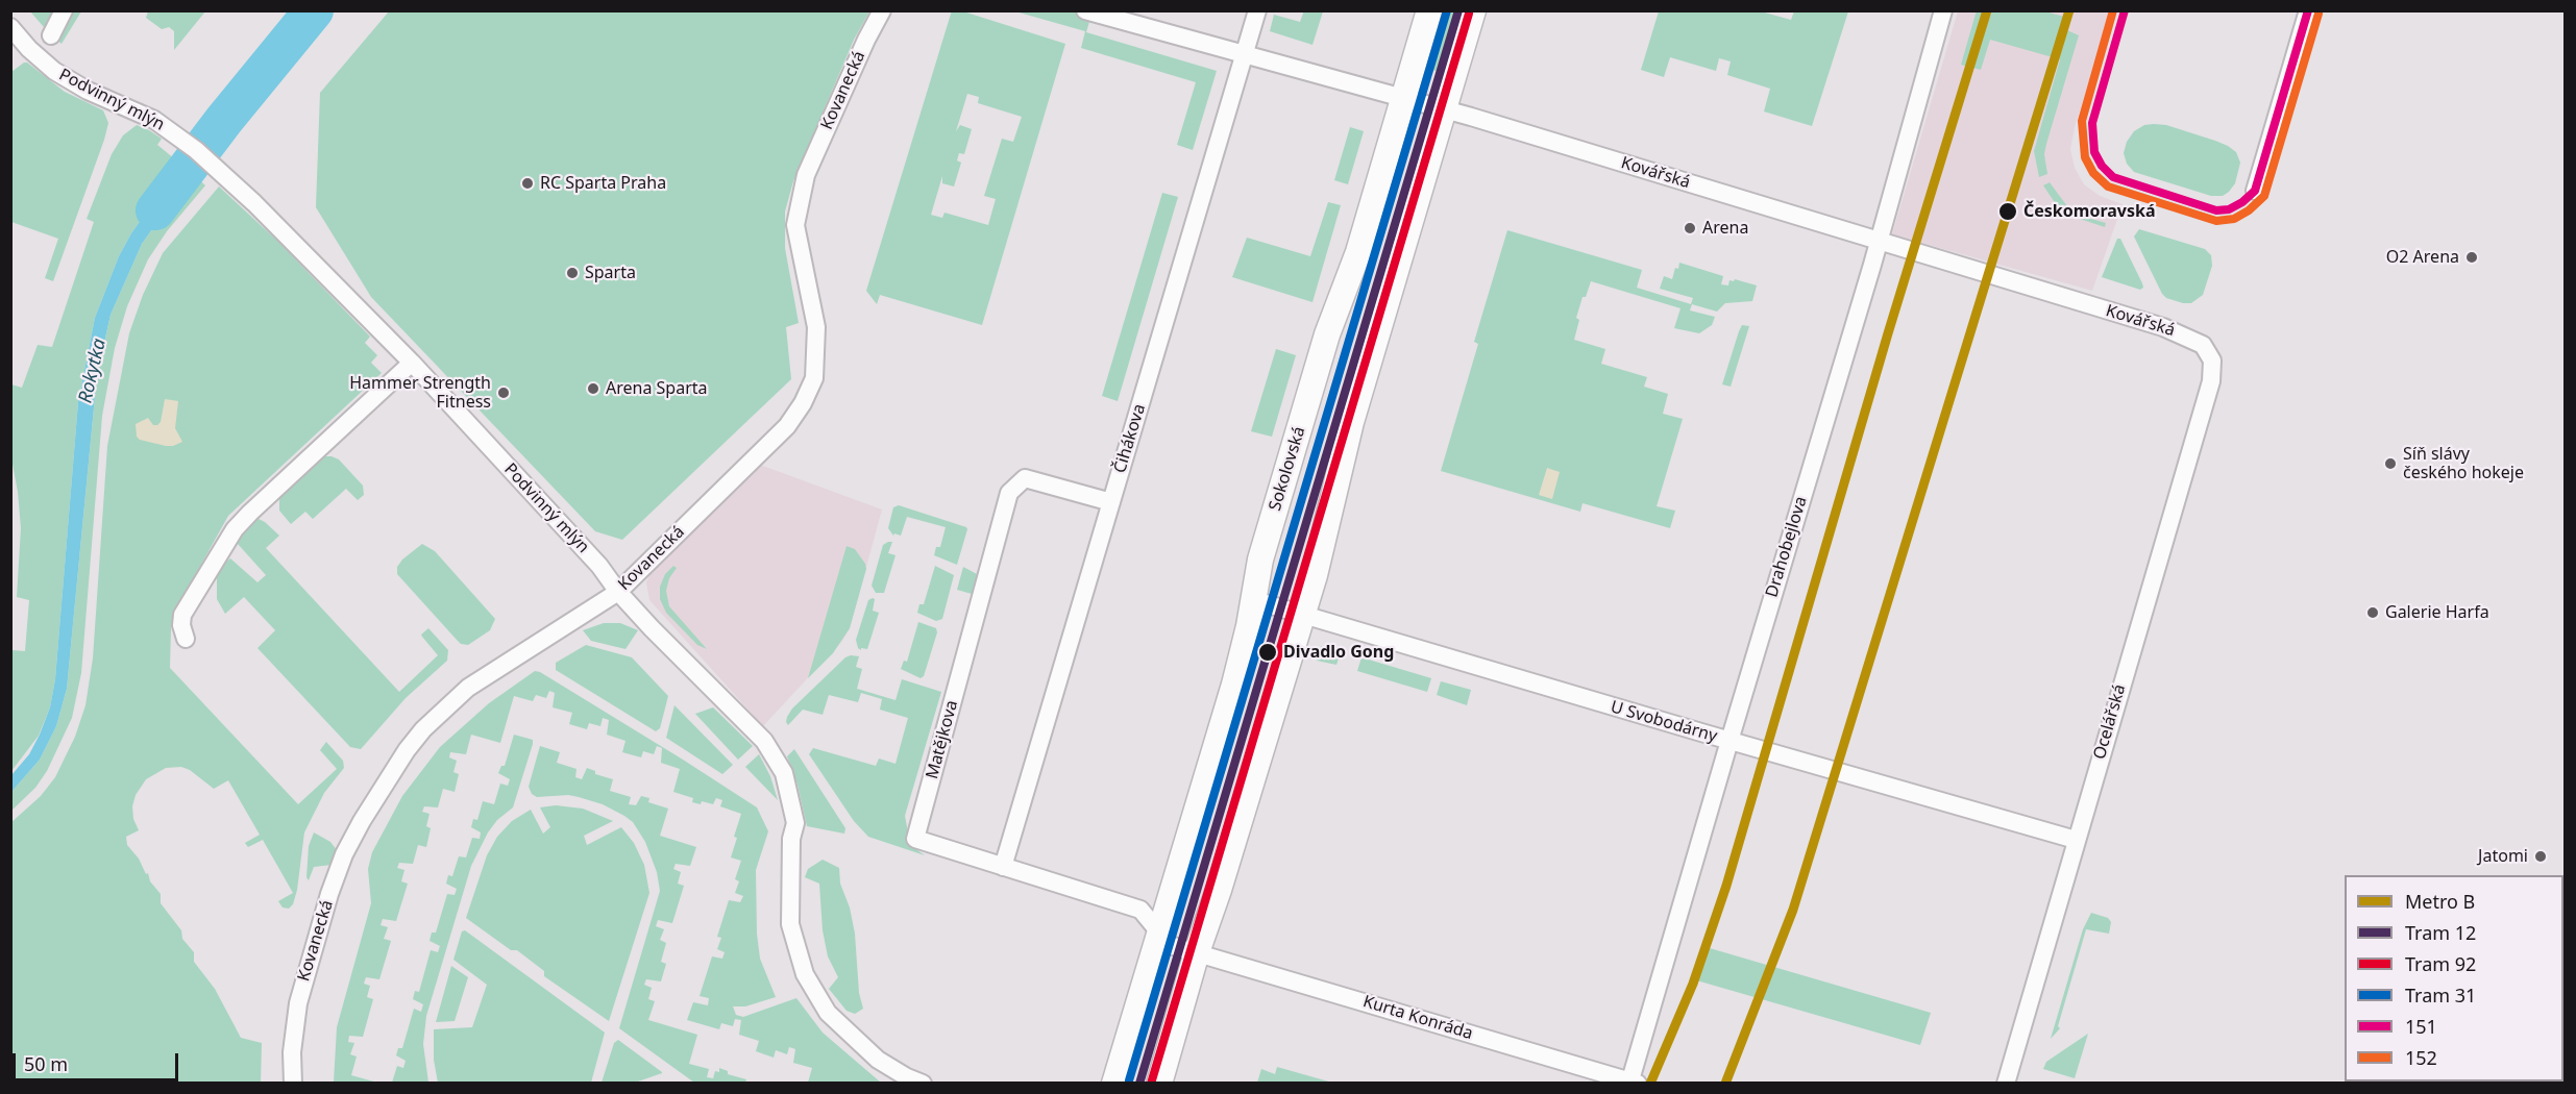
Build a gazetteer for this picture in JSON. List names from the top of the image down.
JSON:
{
  "streets": {
    "main road": ["Sokolovská"],
    "street": [
      "Kovanecká",
      "Podvinný mlýn",
      "Kovářská",
      "Čihákova",
      "Drahobejlova",
      "U Svobodárny",
      "Ocelářská",
      "Matějkova",
      "Kurta Konráda"
    ]
  },
  "crossings": [
    ["Kovanecká", "Podvinný mlýn"],
    ["Kovářská", "Čihákova"],
    ["Kovářská", "Sokolovská"],
    ["Kovářská", "Drahobejlova"],
    ["Kovářská", "Ocelářská"],
    ["Čihákova", "Matějkova"],
    ["Sokolovská", "U Svobodárny"],
    ["Sokolovská", "Matějkova"],
    ["Drahobejlova", "U Svobodárny"],
    ["Drahobejlova", "Kurta Konráda"],
    ["U Svobodárny", "Ocelářská"]
  ],
  "water": ["Rokytka"],
  "places": [
    "RC Sparta Praha",
    "Českomoravská",
    "Arena",
    "O2 Arena",
    "Sparta",
    "Arena Sparta",
    "Hammer Strength Fitness",
    "Síň slávy českého hokeje",
    "Galerie Harfa",
    "Divadlo Gong",
    "Jatomi"
  ],
  "lines": [
    "metro line B",
    "tram line 12",
    "tram line 31",
    "transit line 151",
    "transit line 152",
    "tram line 92"
  ],
  "legend": [
    "Metro B",
    "Tram 12",
    "Tram 92",
    "Tram 31",
    "151",
    "152"
  ],
  "scale_bar": "50 m"
}
